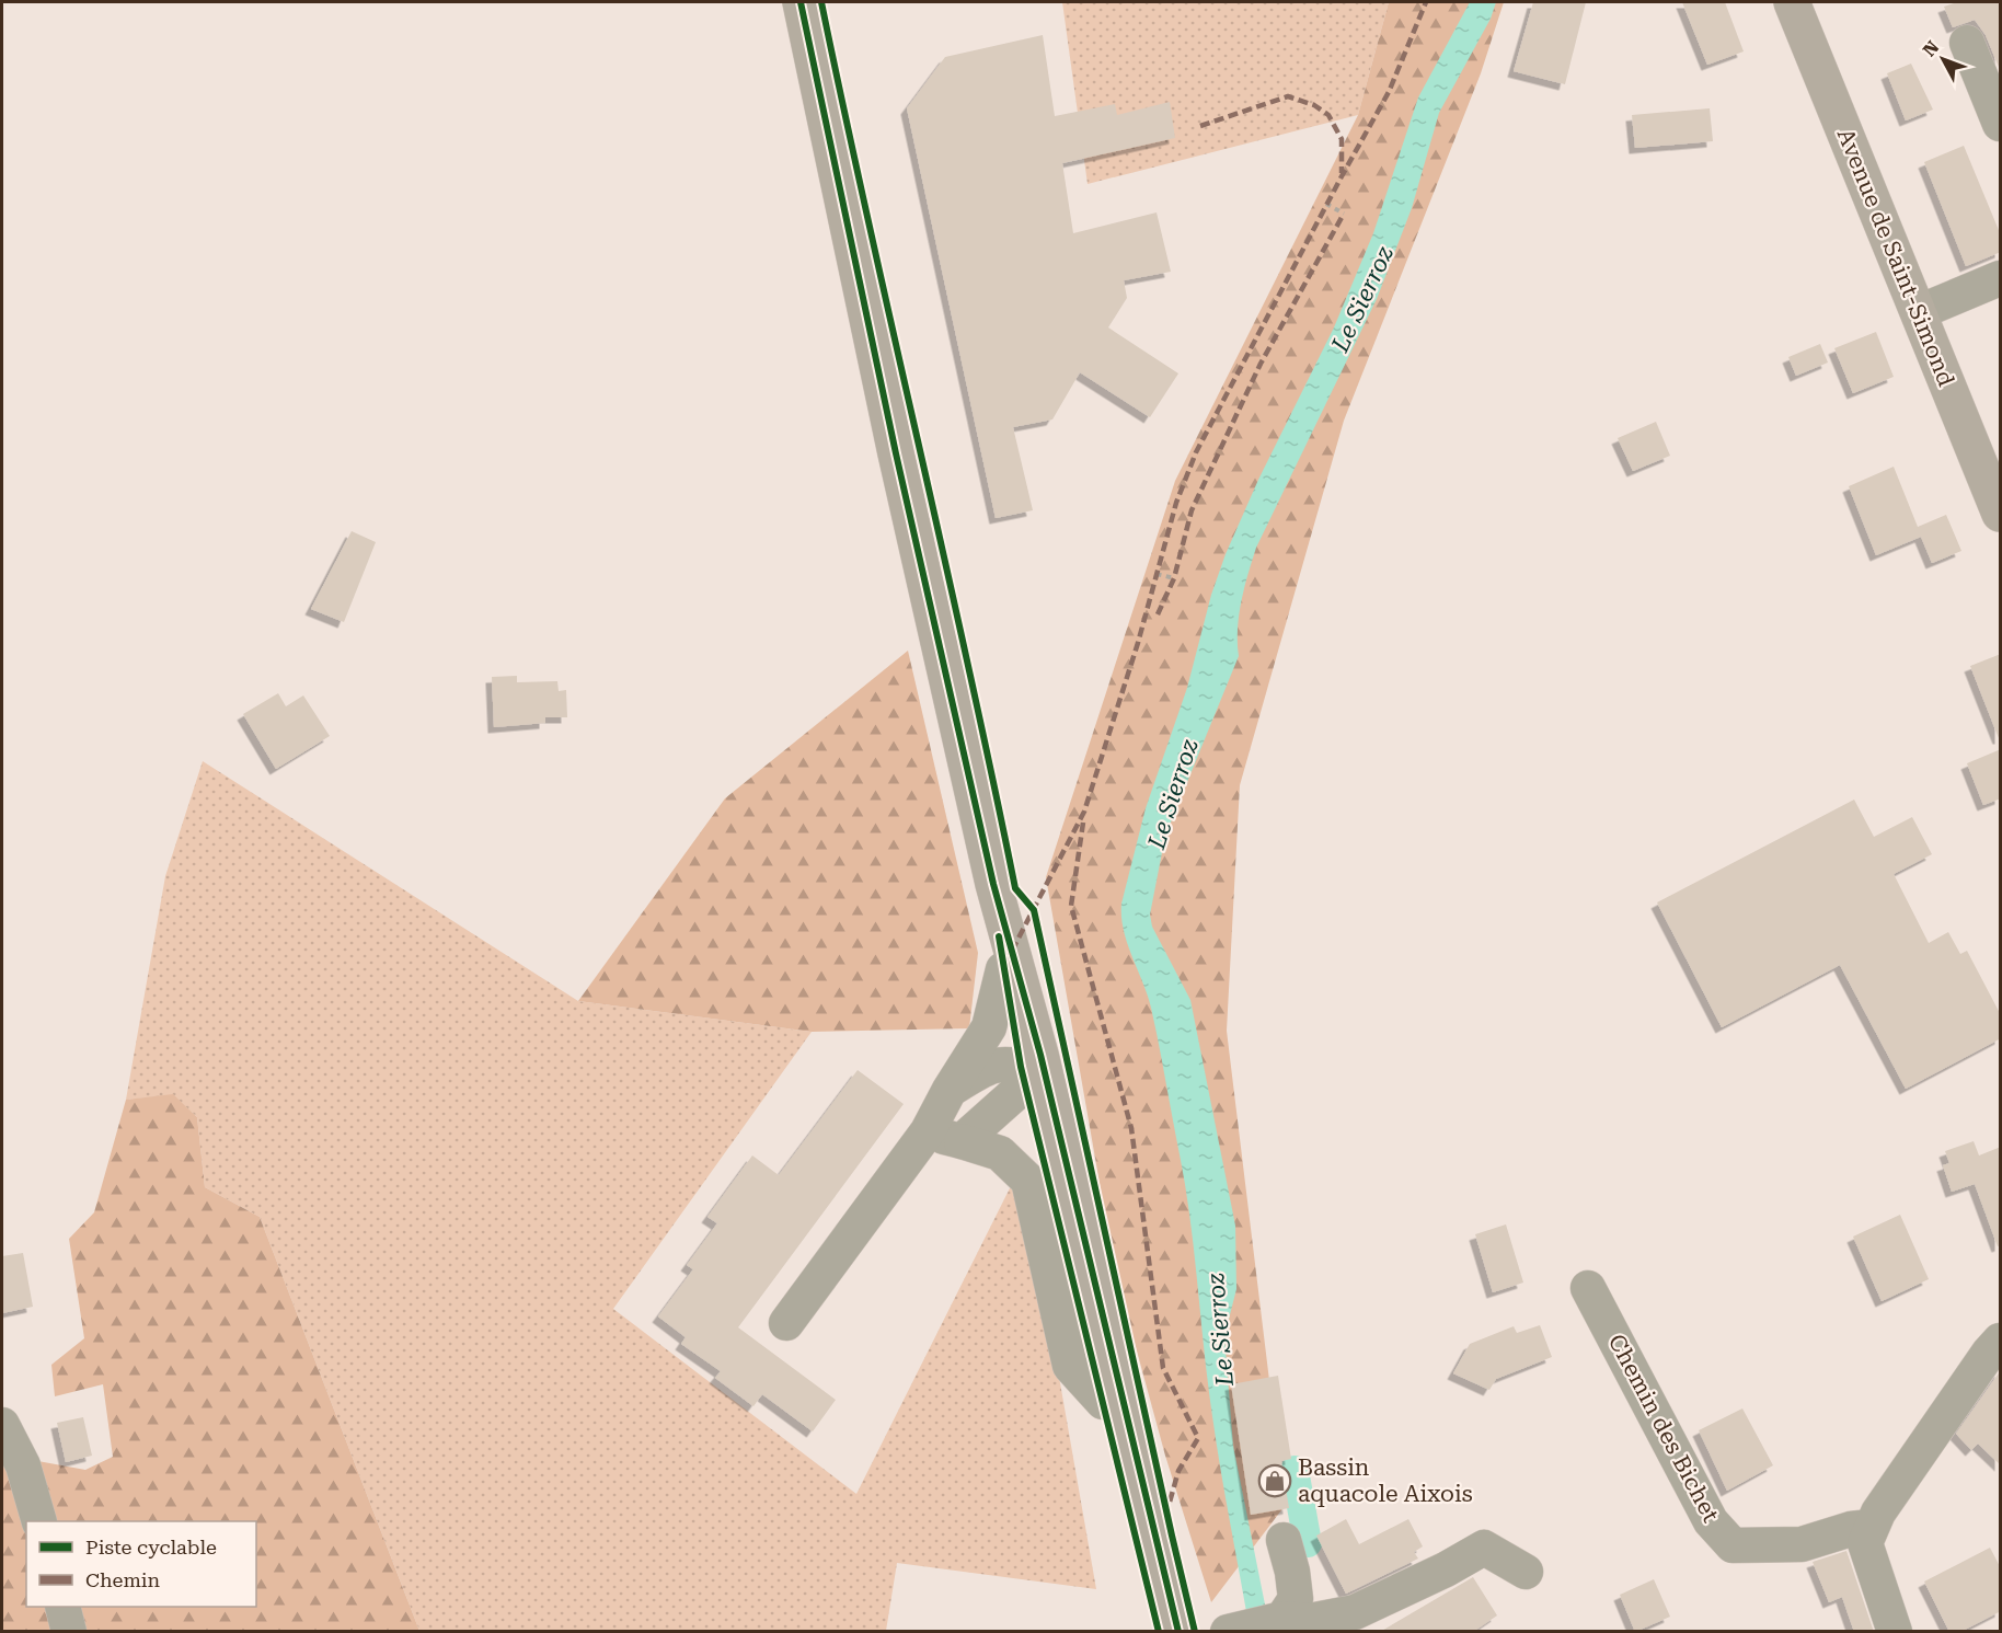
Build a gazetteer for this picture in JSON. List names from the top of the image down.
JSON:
{
  "streets": {
    "main road": ["Avenue de Saint-Simond"],
    "street": ["Chemin des Bichet"]
  },
  "water": ["Le Sierroz"],
  "places": {
    "shop": ["Bassin aquacole Aixois"]
  },
  "legend": ["Piste cyclable", "Chemin"],
  "north": "top left"
}
